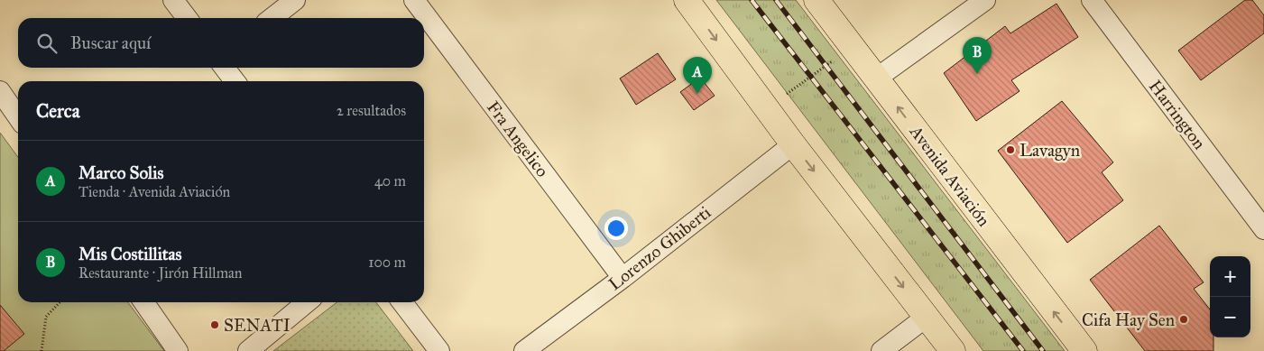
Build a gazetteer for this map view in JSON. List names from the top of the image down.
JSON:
{
  "streets": {
    "main road": ["Avenida Aviación"],
    "street": ["Harrington", "Fra Angelico", "Lorenzo Ghiberti"]
  },
  "crossings": [
    ["Fra Angelico", "Lorenzo Ghiberti"]
  ],
  "places": ["Lavagyn", "Cifa Hay Sen", "SENATI"],
  "page": {
    "search": "Buscar aquí",
    "pins": ["B", "A"],
    "heading": ["Cerca", "2 resultados"],
    "list": [
      {
        "mark": "A",
        "name": "Marco Solis",
        "note": "Tienda · Avenida Aviación",
        "value": "40 m"
      },
      {
        "mark": "B",
        "name": "Mis Costillitas",
        "note": "Restaurante · Jirón Hillman",
        "value": "100 m"
      }
    ],
    "map_buttons": ["+", "−"]
  }
}
